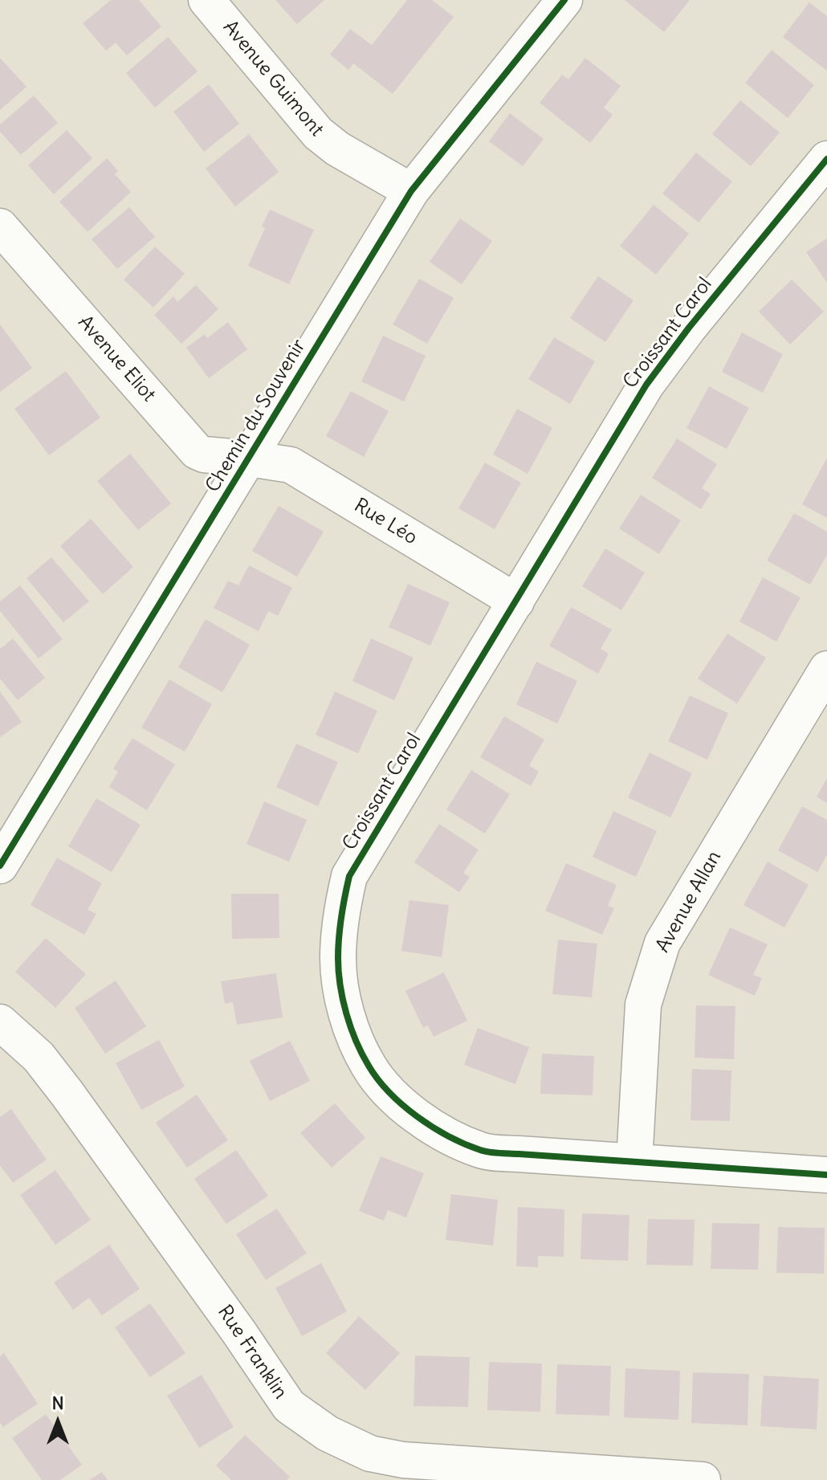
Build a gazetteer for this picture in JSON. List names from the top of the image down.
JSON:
{
  "streets": {
    "street": [
      "Avenue Guimont",
      "Croissant Carol",
      "Avenue Eliot",
      "Chemin du Souvenir",
      "Rue Léo",
      "Avenue Allan",
      "Rue Franklin"
    ]
  },
  "crossings": [
    ["Avenue Guimont", "Chemin du Souvenir"],
    ["Croissant Carol", "Rue Léo"],
    ["Croissant Carol", "Avenue Allan"],
    ["Avenue Eliot", "Chemin du Souvenir"],
    ["Avenue Eliot", "Rue Léo"],
    ["Chemin du Souvenir", "Rue Léo"]
  ],
  "north": "top"
}
